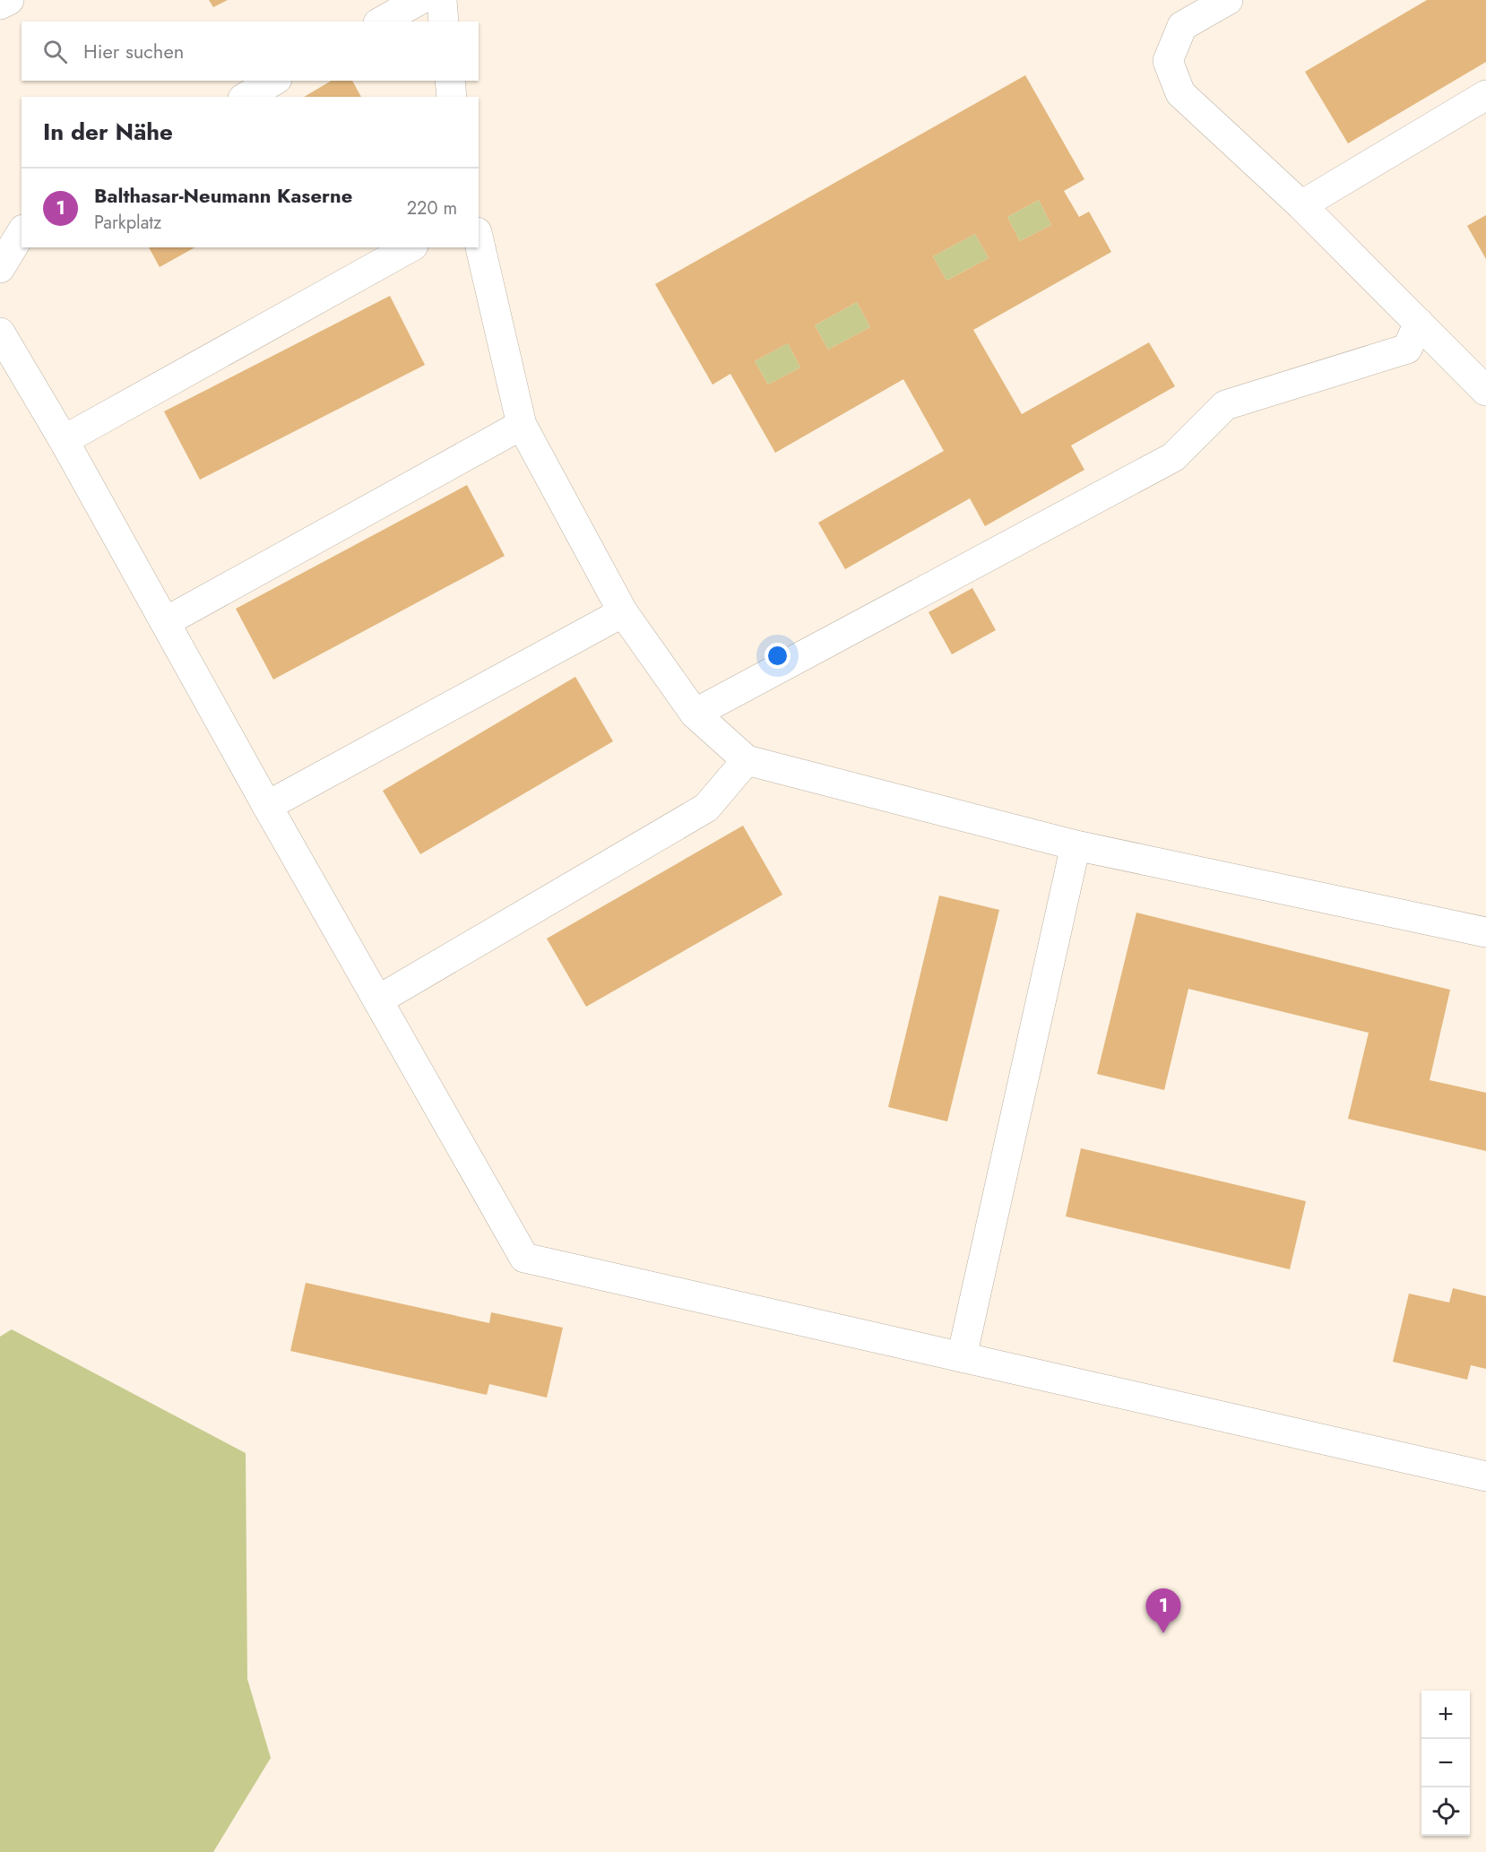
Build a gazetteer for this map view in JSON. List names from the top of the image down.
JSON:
{
  "page": {
    "search": "Hier suchen",
    "heading": "In der Nähe",
    "list": [
      {
        "mark": "1",
        "name": "Balthasar-Neumann Kaserne",
        "note": "Parkplatz",
        "value": "220 m"
      }
    ],
    "pins": "1",
    "map_buttons": ["+", "−"]
  }
}
